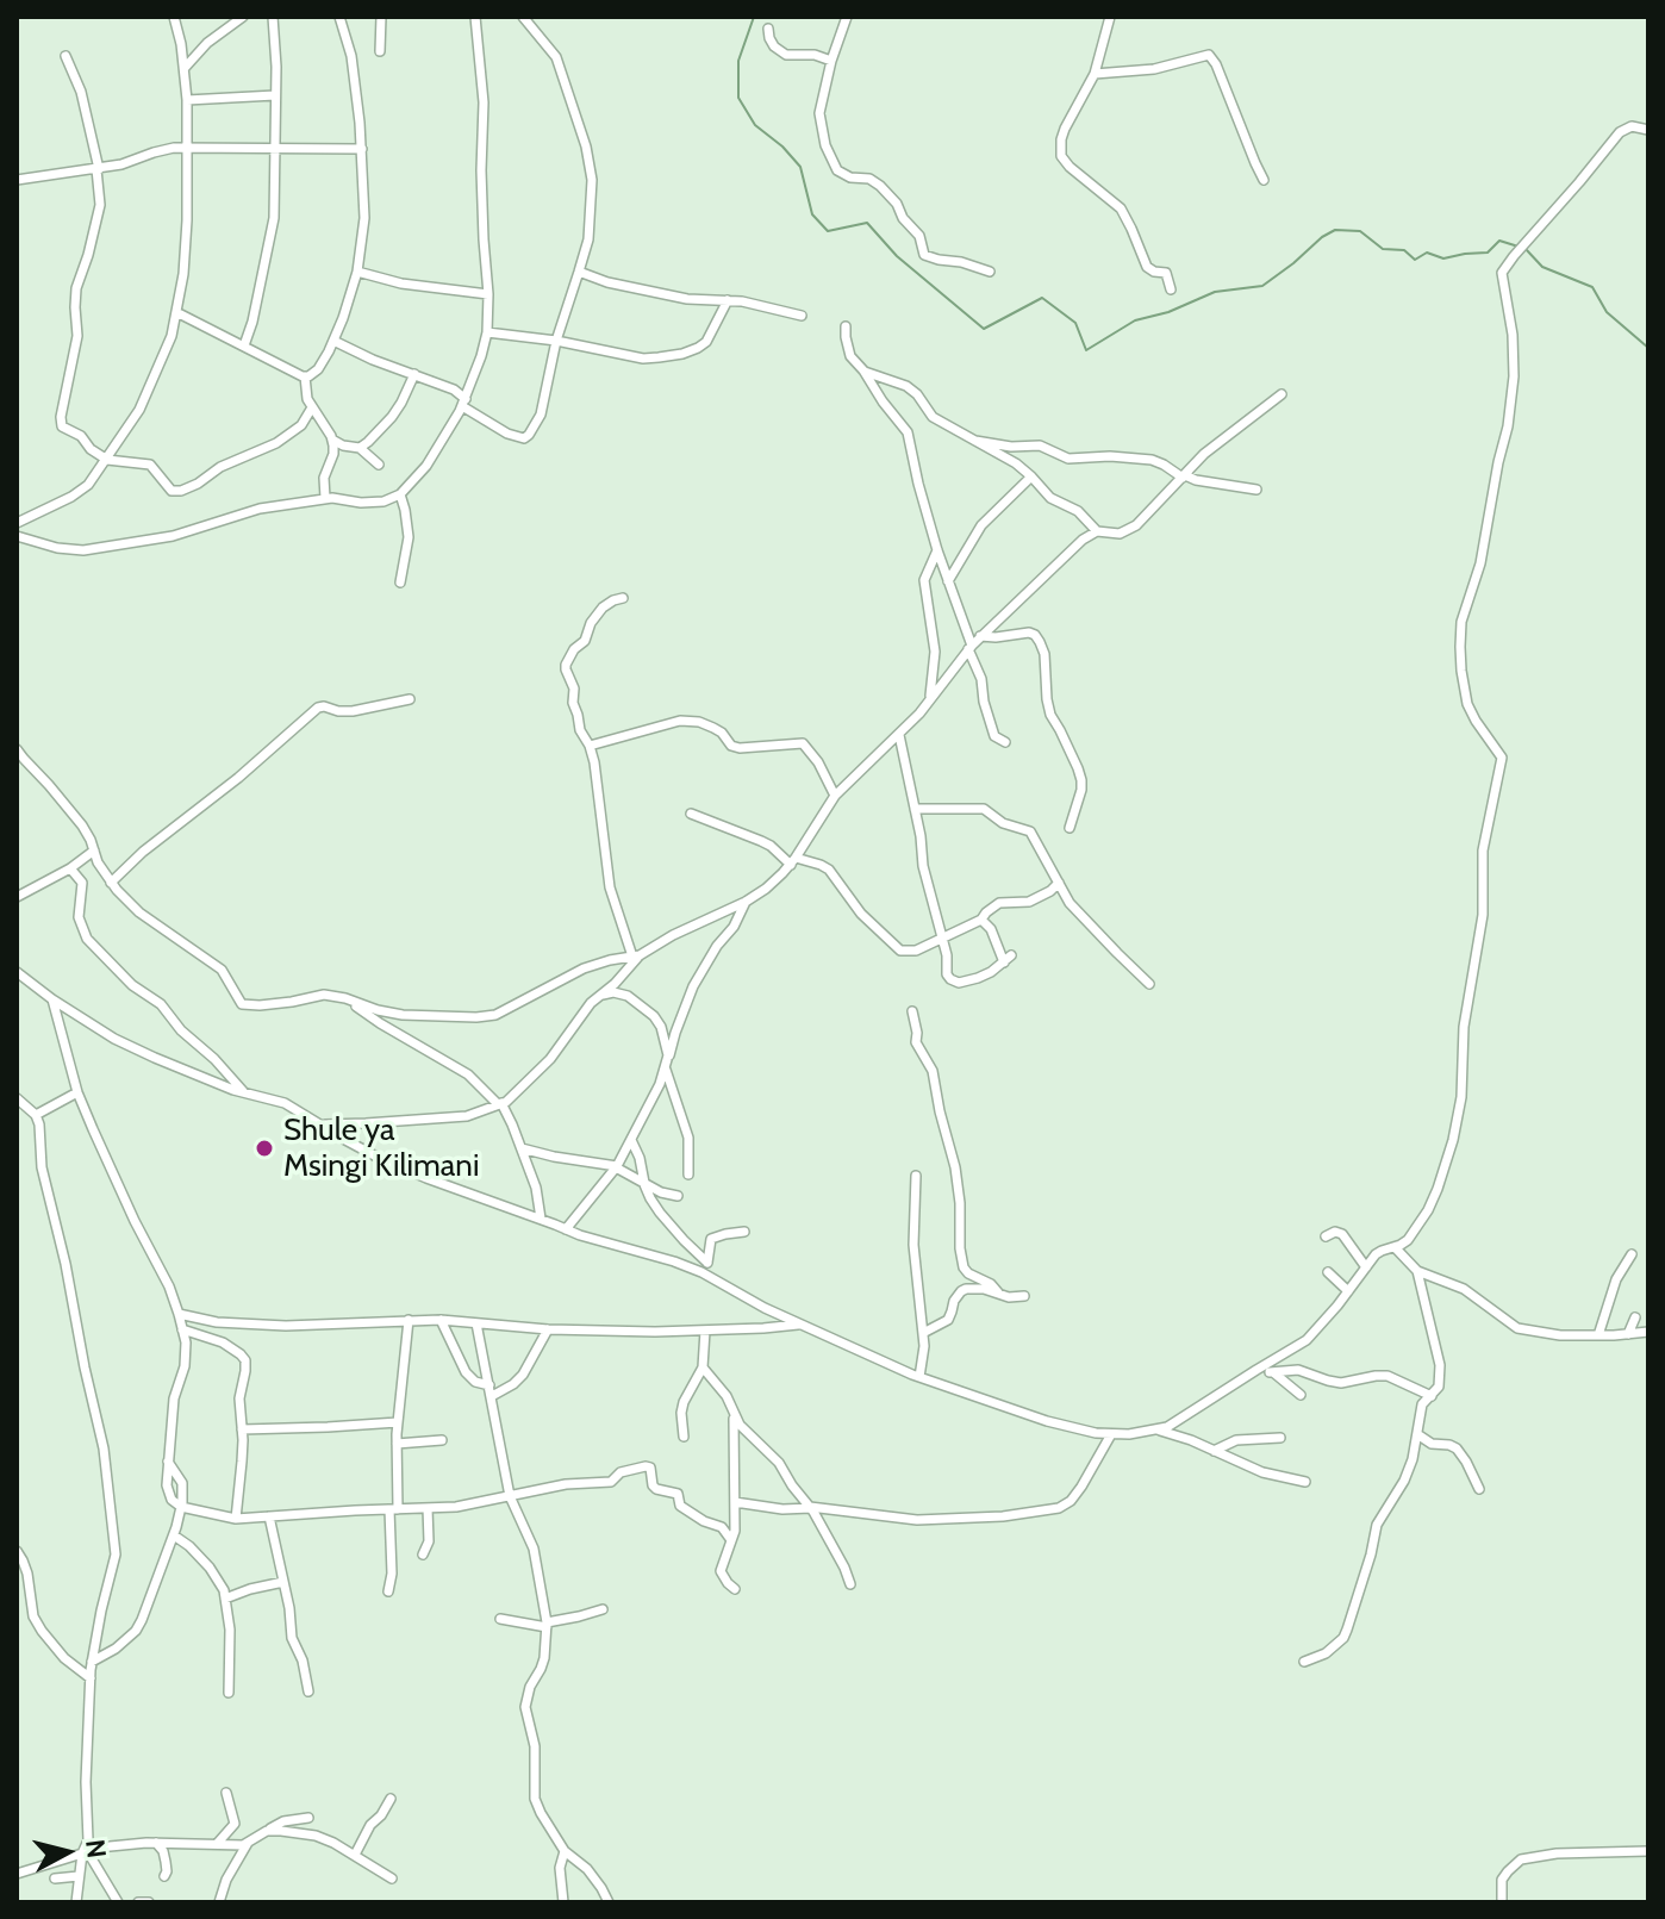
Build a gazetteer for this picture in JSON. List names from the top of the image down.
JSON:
{
  "places": ["Shule ya Msingi Kilimani"],
  "north": "right"
}
